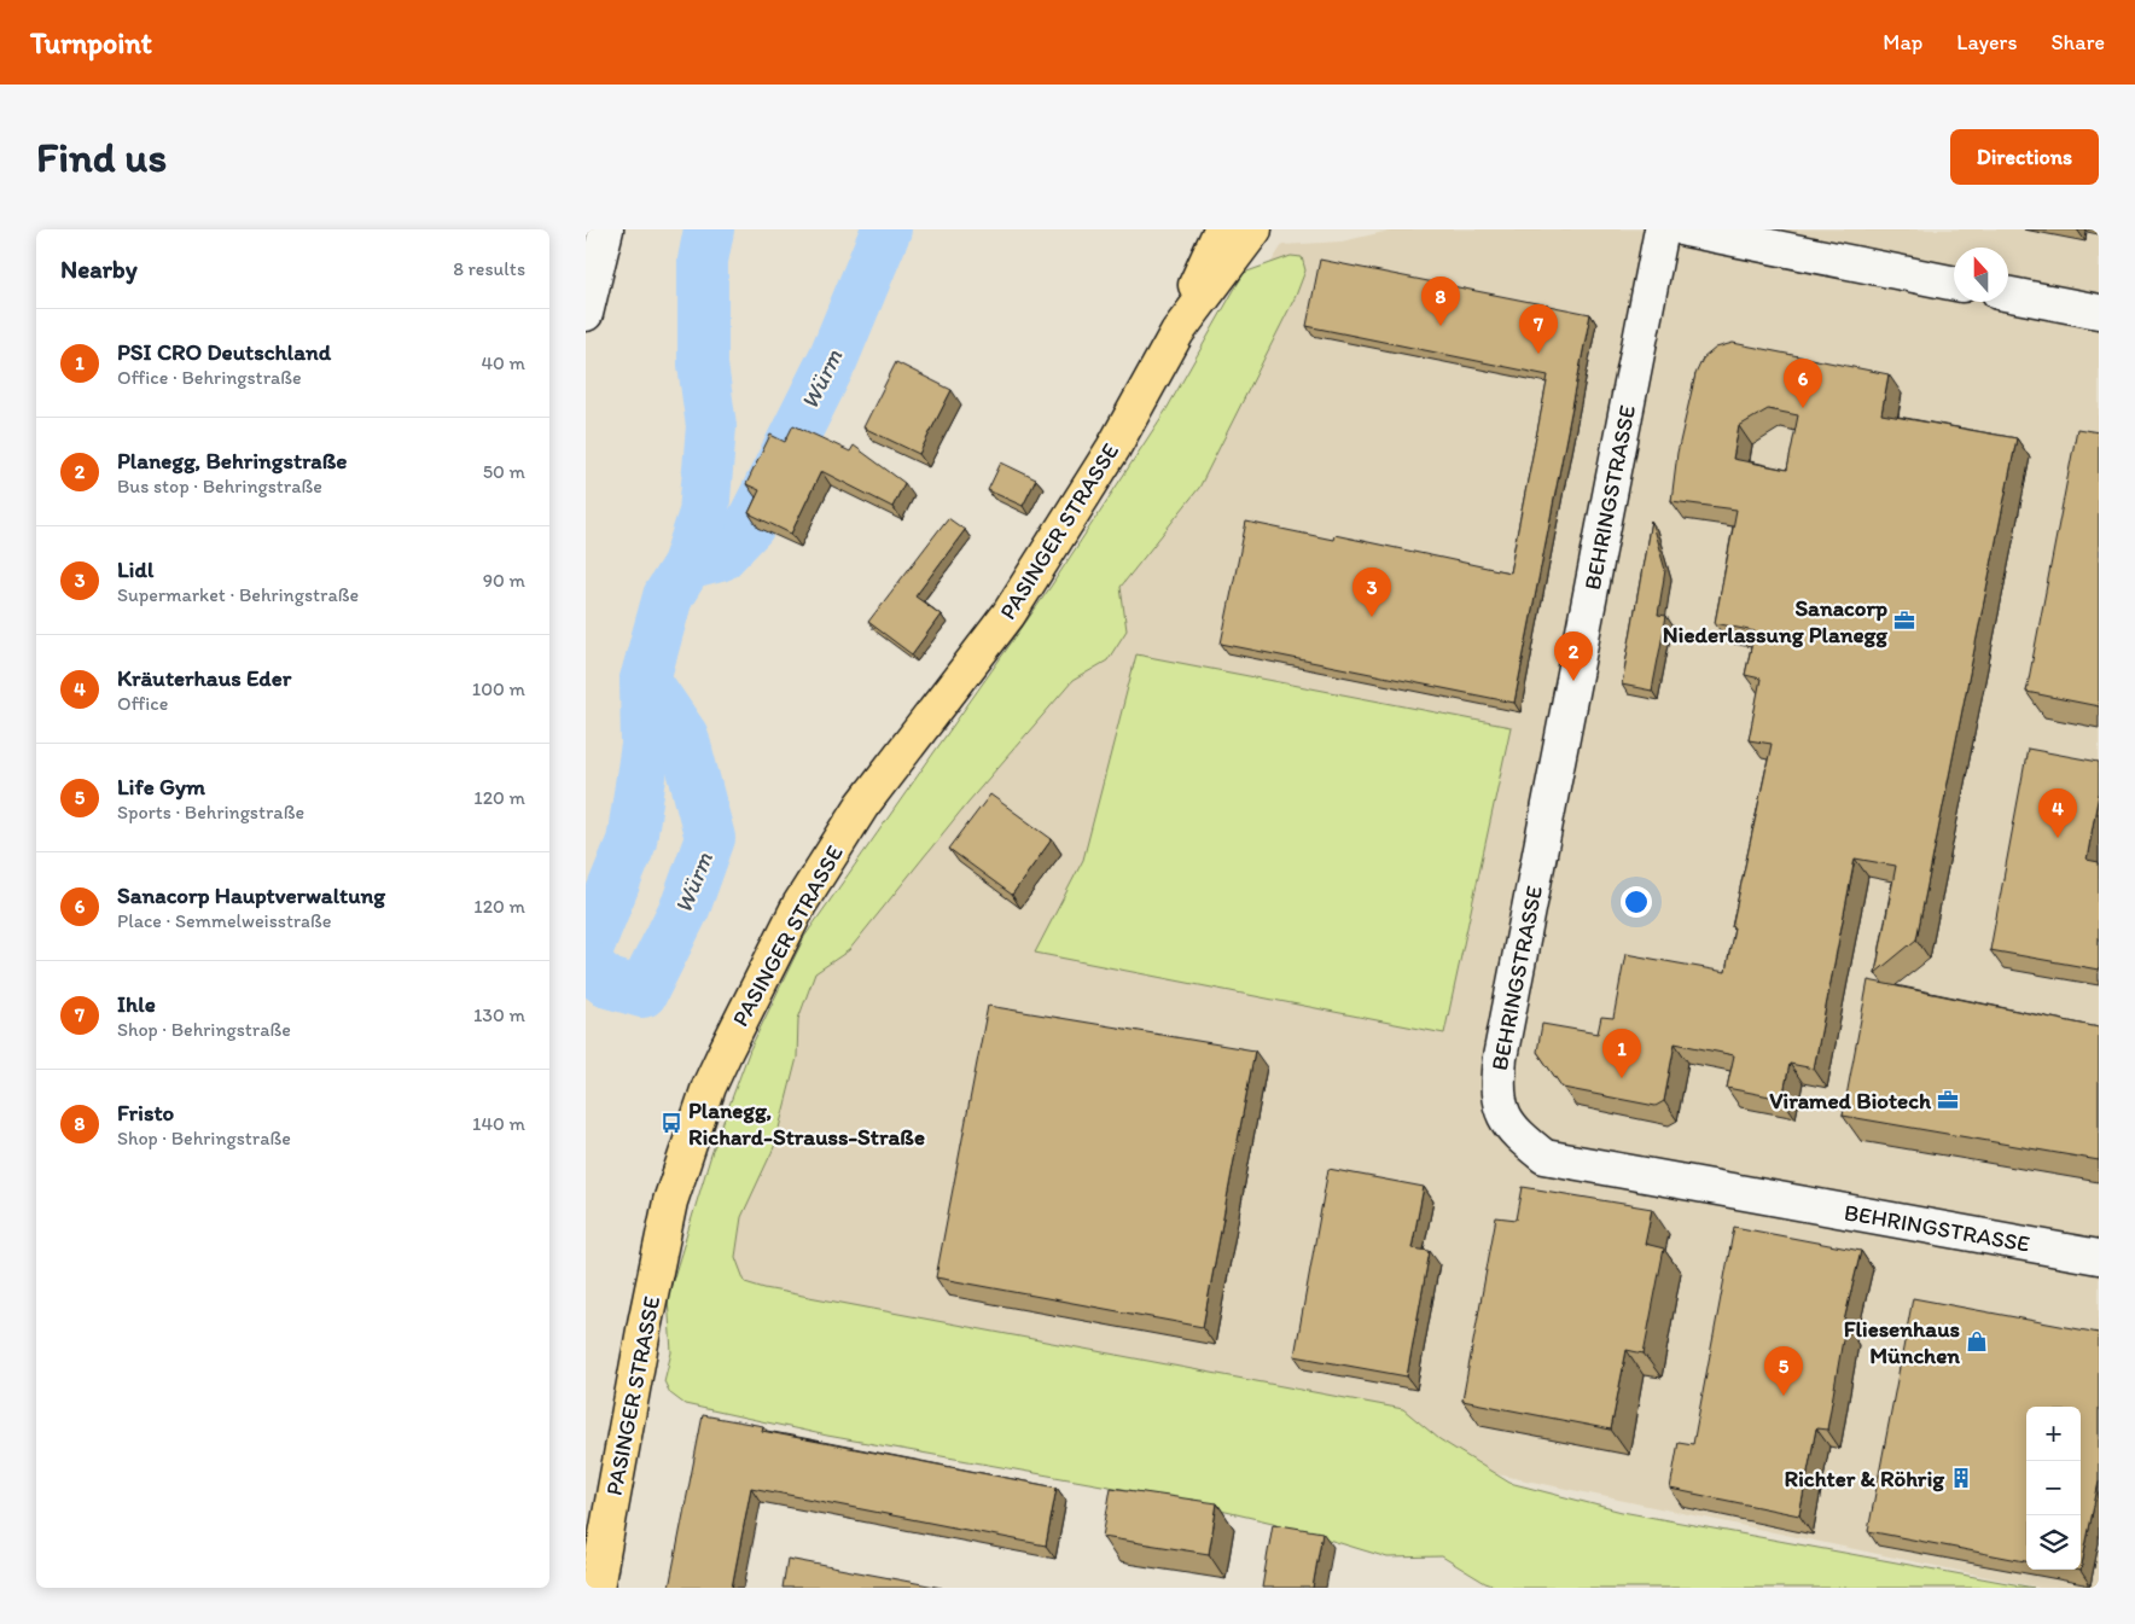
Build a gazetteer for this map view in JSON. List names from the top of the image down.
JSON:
{
  "streets": {
    "main road": ["PASINGER STRASSE"],
    "street": ["BEHRINGSTRASSE"]
  },
  "water": ["Würm"],
  "places": {
    "office": ["Sanacorp Niederlassung Planegg", "Viramed Biotech"],
    "bus stop": ["Planegg, Richard-Strauss-Straße"],
    "shop": ["Fliesenhaus München"],
    "building": ["Richter & Röhrig"]
  },
  "north": "top",
  "page": {
    "header": "Turnpoint",
    "nav": ["Map", "Layers", "Share"],
    "buttons": "Directions",
    "title": "Find us",
    "heading": ["Nearby", "8 results"],
    "pins": [
      "8",
      "7",
      "6",
      "3",
      "2",
      "4",
      "1",
      "5"
    ],
    "list": [
      {
        "mark": "1",
        "name": "PSI CRO Deutschland",
        "note": "Office · Behringstraße",
        "value": "40 m"
      },
      {
        "mark": "2",
        "name": "Planegg, Behringstraße",
        "note": "Bus stop · Behringstraße",
        "value": "50 m"
      },
      {
        "mark": "3",
        "name": "Lidl",
        "note": "Supermarket · Behringstraße",
        "value": "90 m"
      },
      {
        "mark": "4",
        "name": "Kräuterhaus Eder",
        "note": "Office",
        "value": "100 m"
      },
      {
        "mark": "5",
        "name": "Life Gym",
        "note": "Sports · Behringstraße",
        "value": "120 m"
      },
      {
        "mark": "6",
        "name": "Sanacorp Hauptverwaltung",
        "note": "Place · Semmelweisstraße",
        "value": "120 m"
      },
      {
        "mark": "7",
        "name": "Ihle",
        "note": "Shop · Behringstraße",
        "value": "130 m"
      },
      {
        "mark": "8",
        "name": "Fristo",
        "note": "Shop · Behringstraße",
        "value": "140 m"
      }
    ],
    "map_buttons": ["+", "−"]
  }
}
